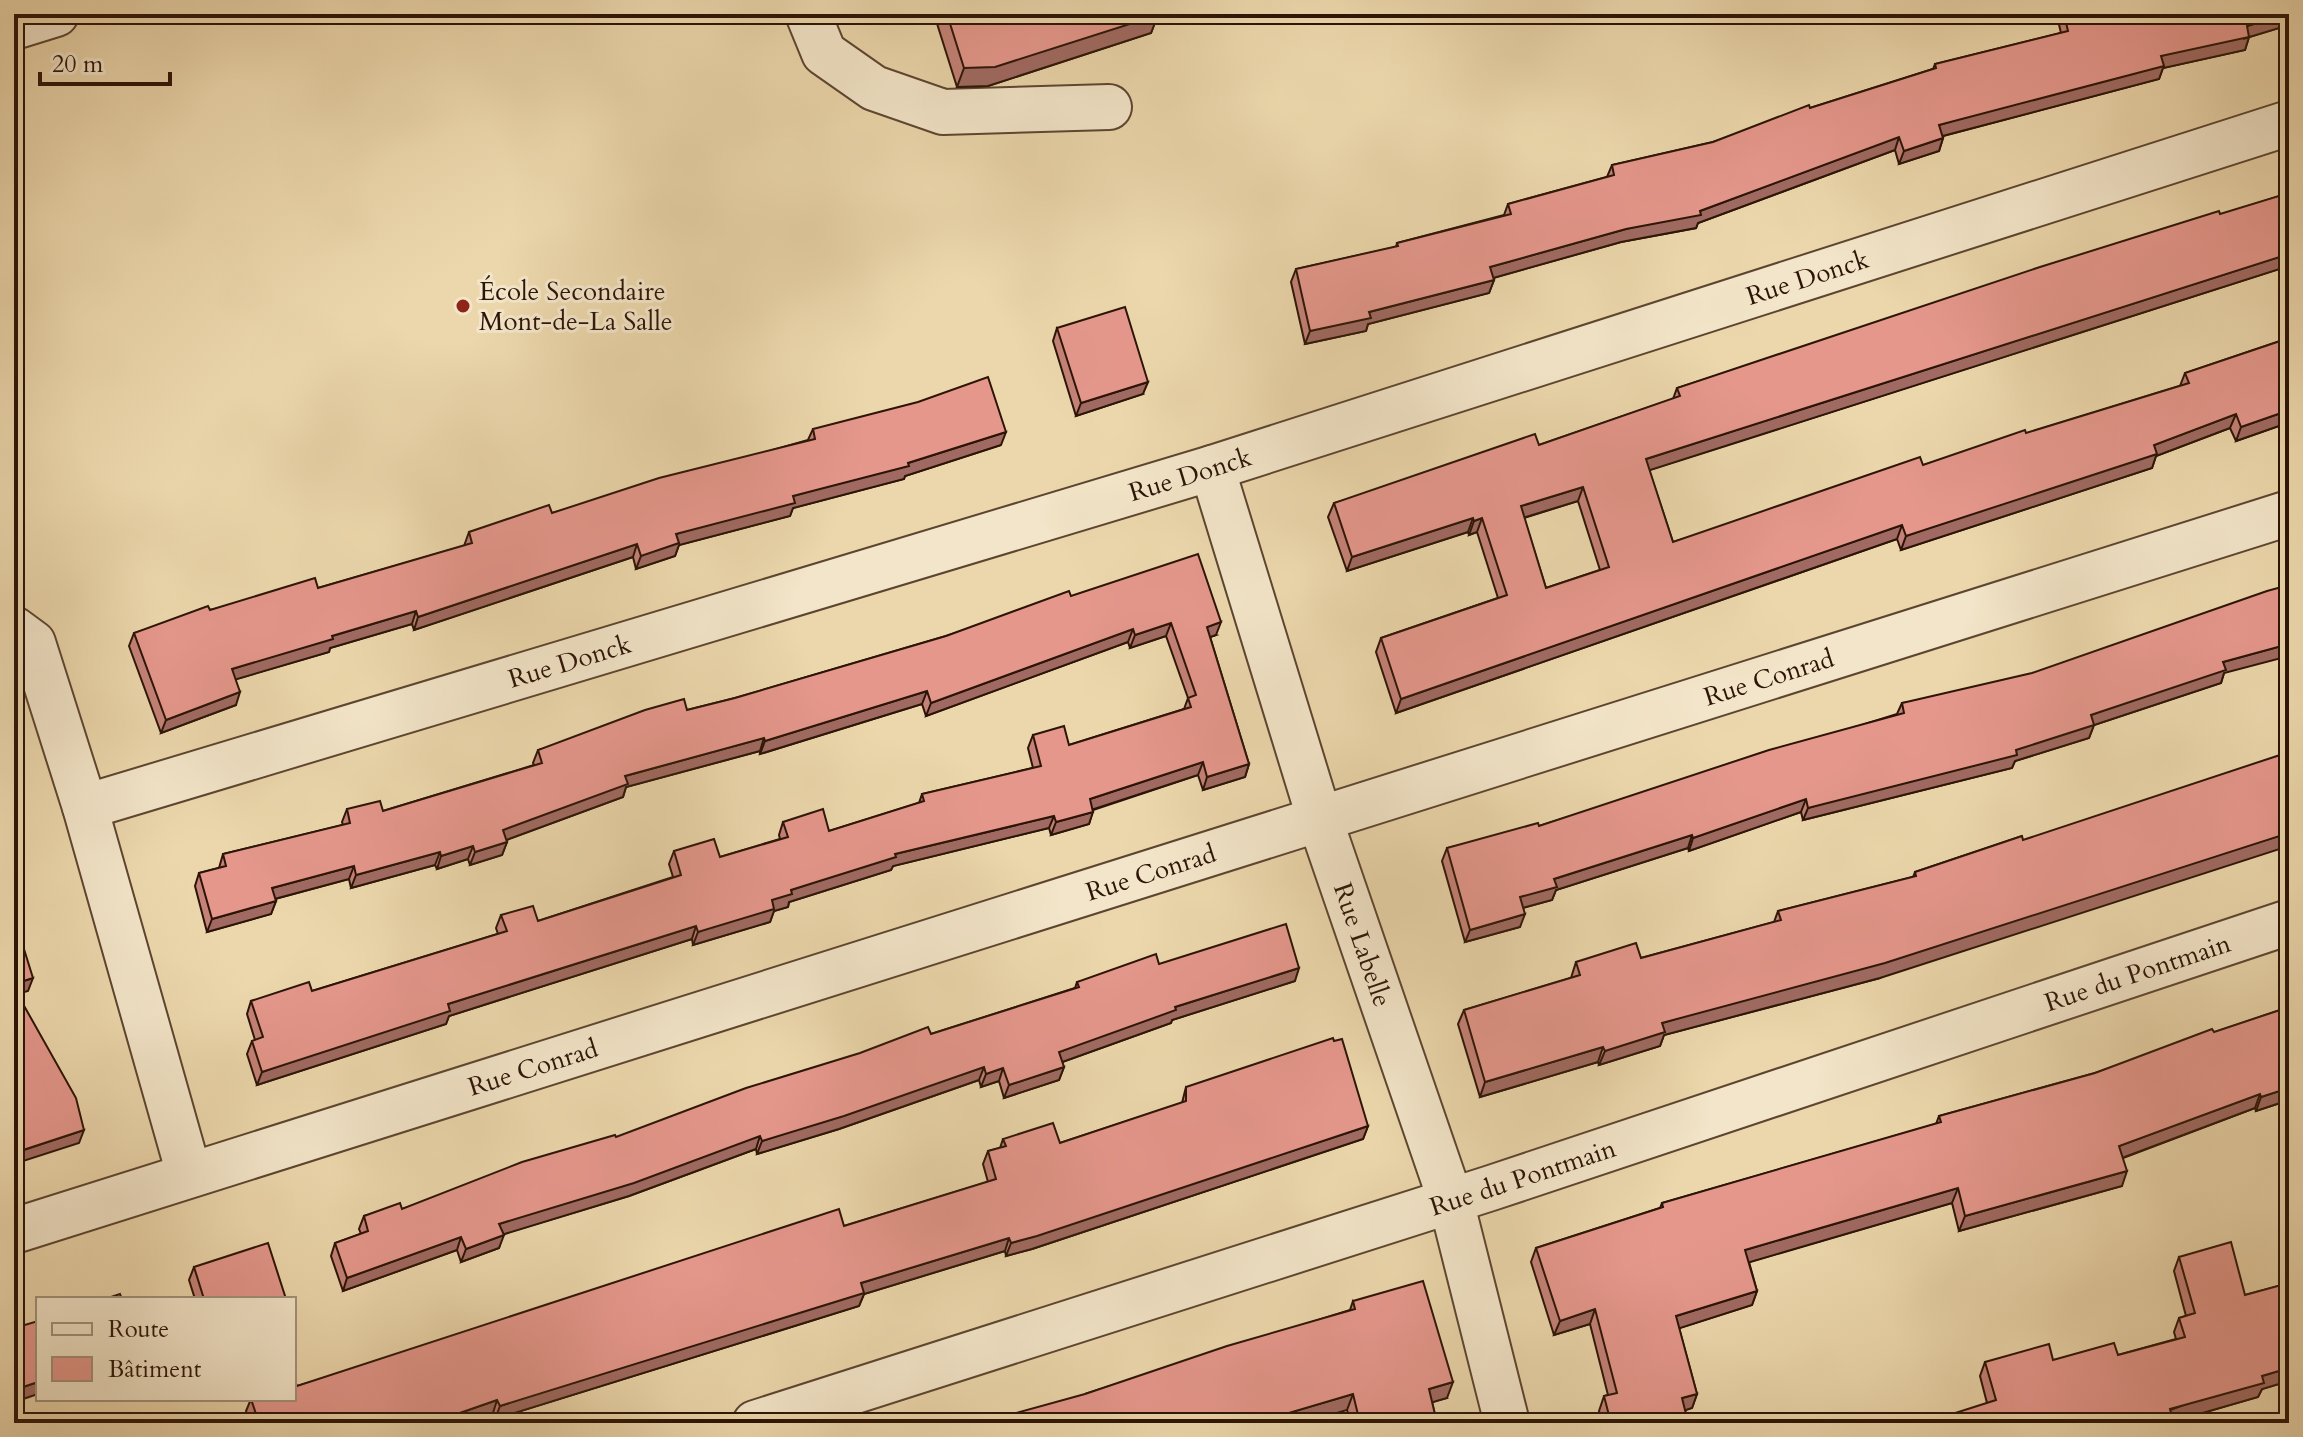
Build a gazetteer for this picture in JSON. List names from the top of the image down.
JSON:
{
  "streets": {
    "street": [
      "Rue Donck",
      "Rue Conrad",
      "Rue Labelle",
      "Rue du Pontmain"
    ]
  },
  "crossings": [
    ["Rue Donck", "Rue Labelle"],
    ["Rue Conrad", "Rue Labelle"],
    ["Rue Labelle", "Rue du Pontmain"]
  ],
  "places": ["École Secondaire Mont-de-La Salle"],
  "legend": ["Route", "Bâtiment"],
  "scale_bar": "20 m"
}
